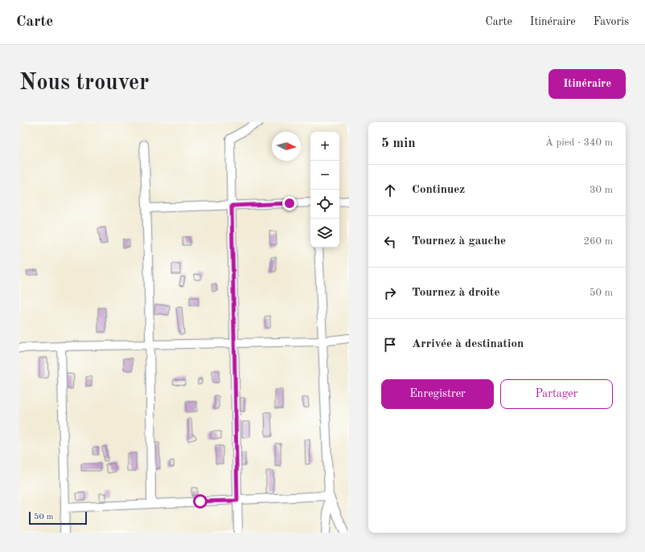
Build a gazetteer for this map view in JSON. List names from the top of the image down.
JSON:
{
  "scale_bar": "50 m",
  "north": "right",
  "page": {
    "header": "Carte",
    "nav": ["Carte", "Itinéraire", "Favoris"],
    "buttons": [
      "Itinéraire",
      ["Enregistrer", "Partager"]
    ],
    "title": "Nous trouver",
    "heading": ["5 min", "À pied · 340 m"],
    "map_buttons": ["+", "−"],
    "list": [
      ["Continuez", "30 m"],
      ["Tournez à gauche", "260 m"],
      ["Tournez à droite", "50 m"],
      "Arrivée à destination"
    ],
    "scale": "50 m"
  }
}
